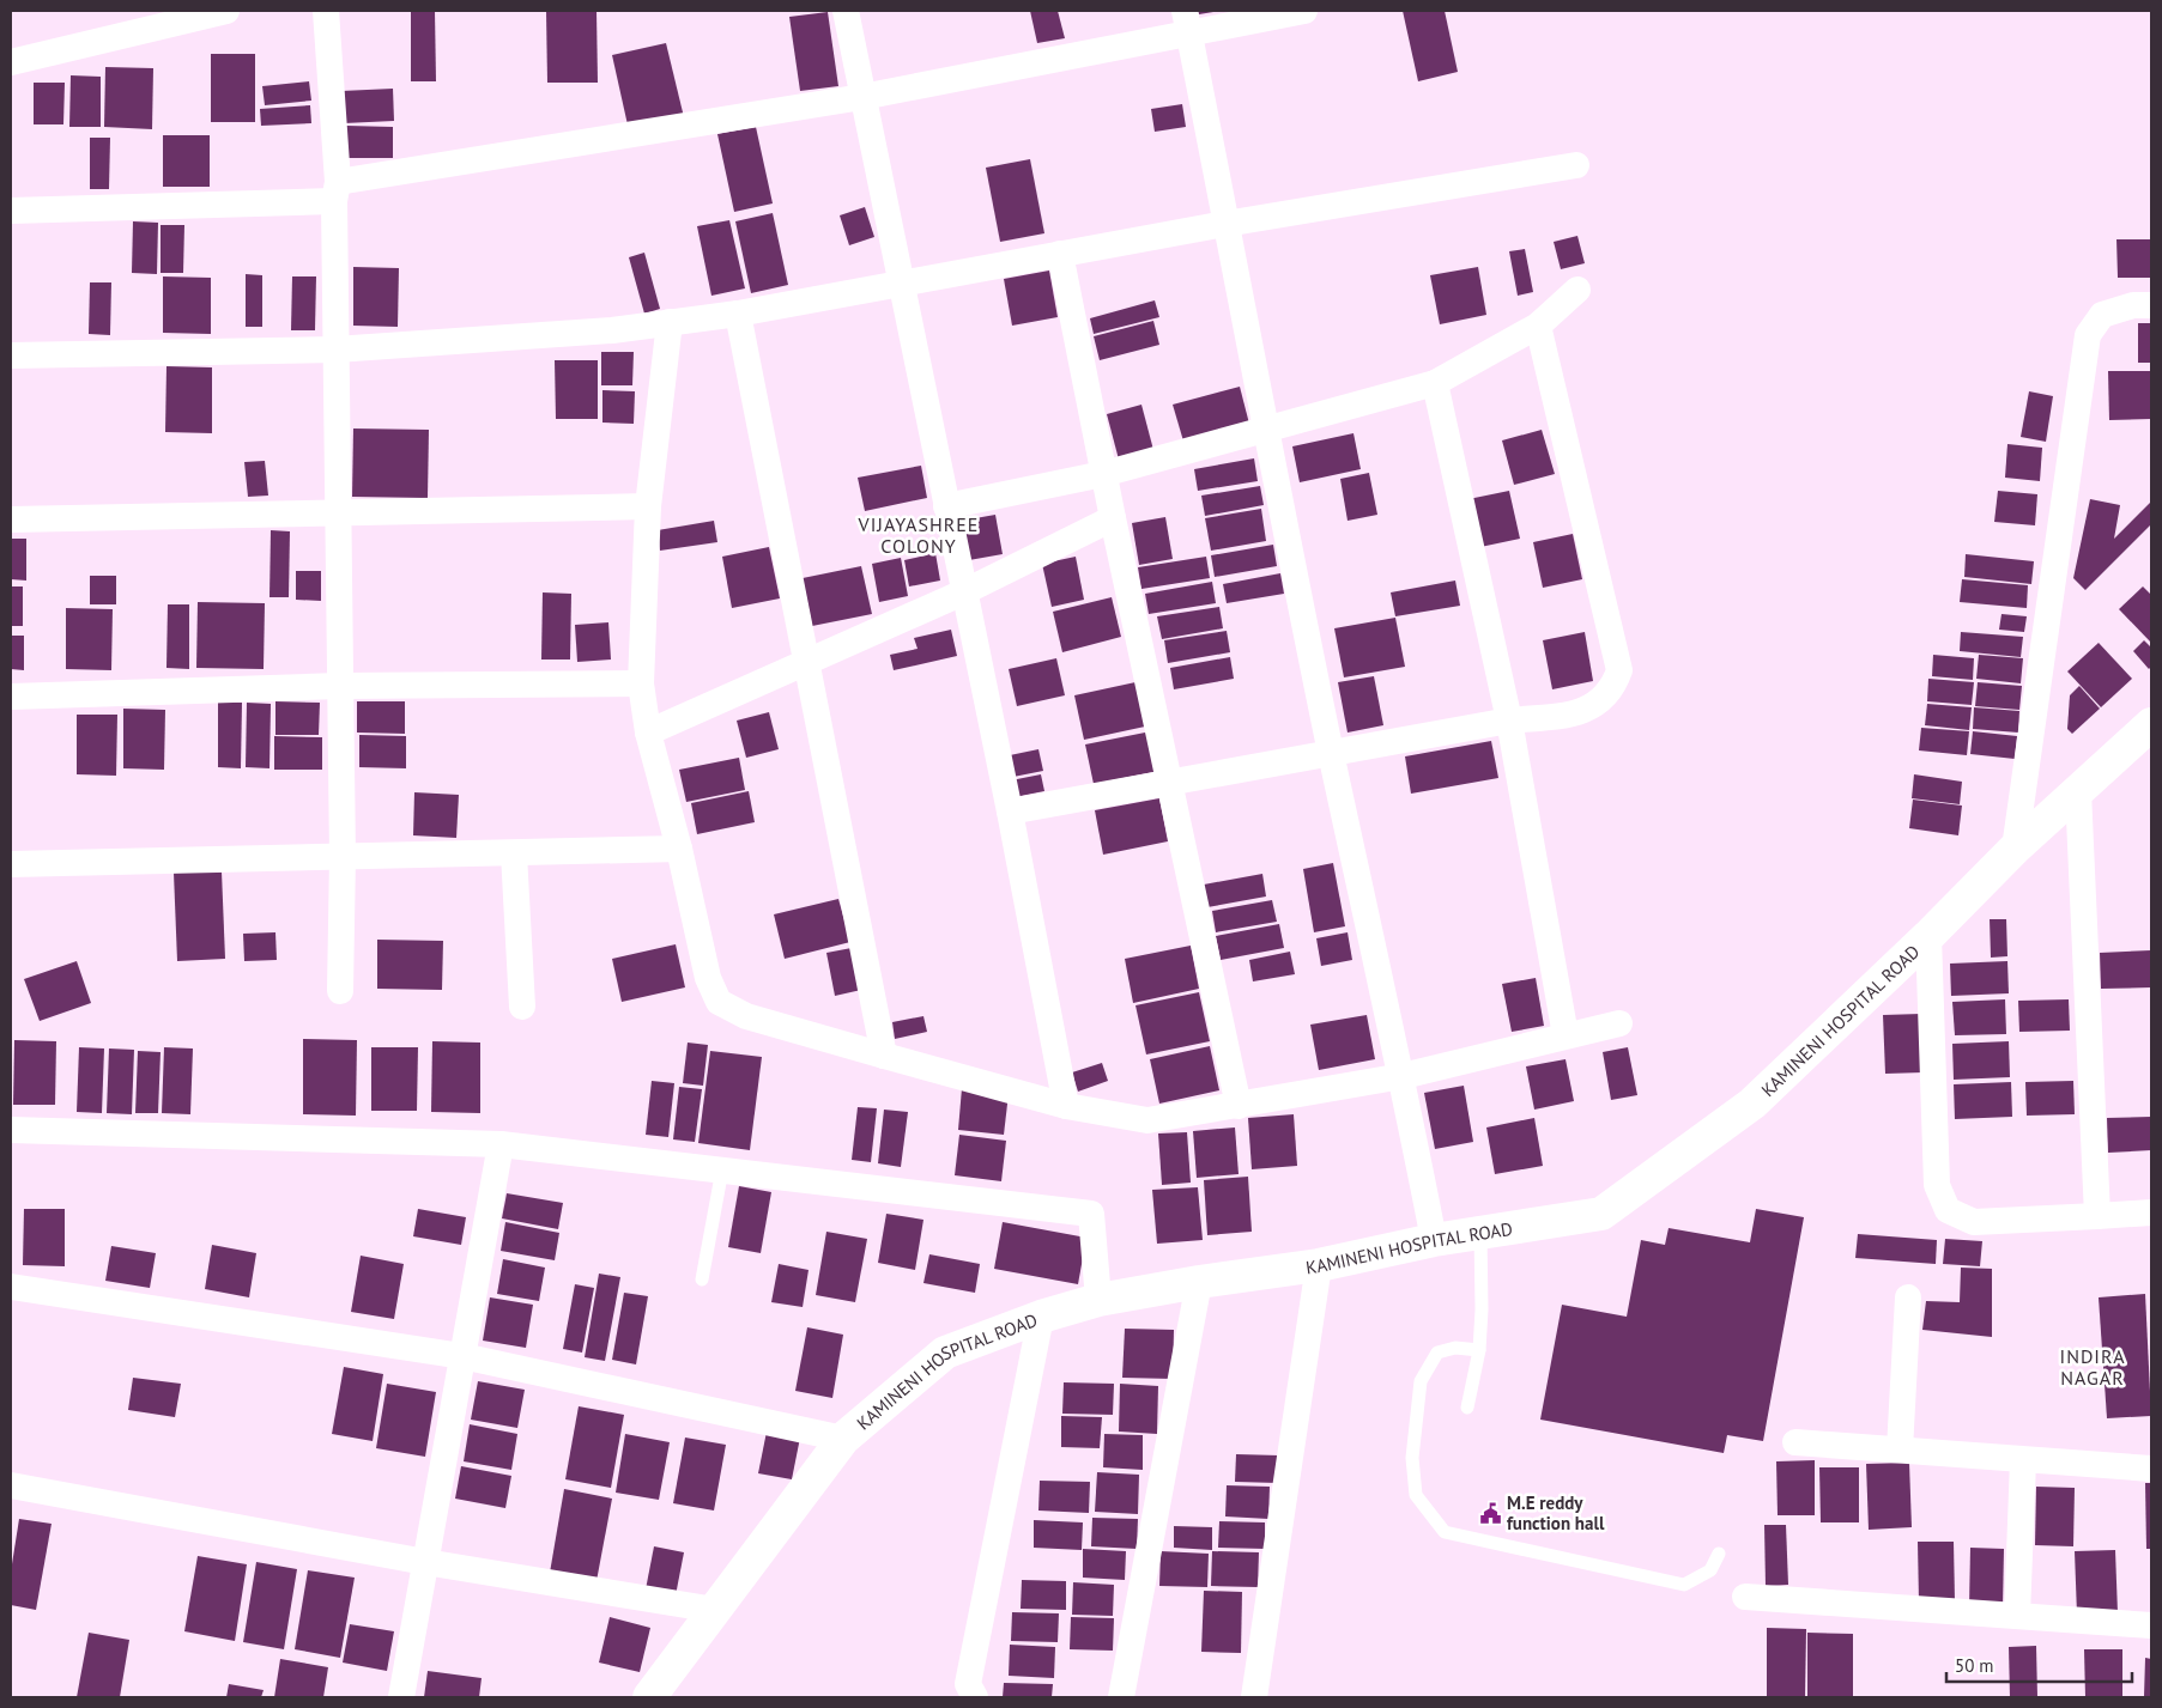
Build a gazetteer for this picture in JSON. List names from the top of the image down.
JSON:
{
  "streets": {
    "street": ["KAMINENI HOSPITAL ROAD"]
  },
  "districts": ["VIJAYASHREE COLONY", "INDIRA NAGAR"],
  "places": {
    "public building": ["M.E reddy function hall"]
  },
  "scale_bar": "50 m"
}
